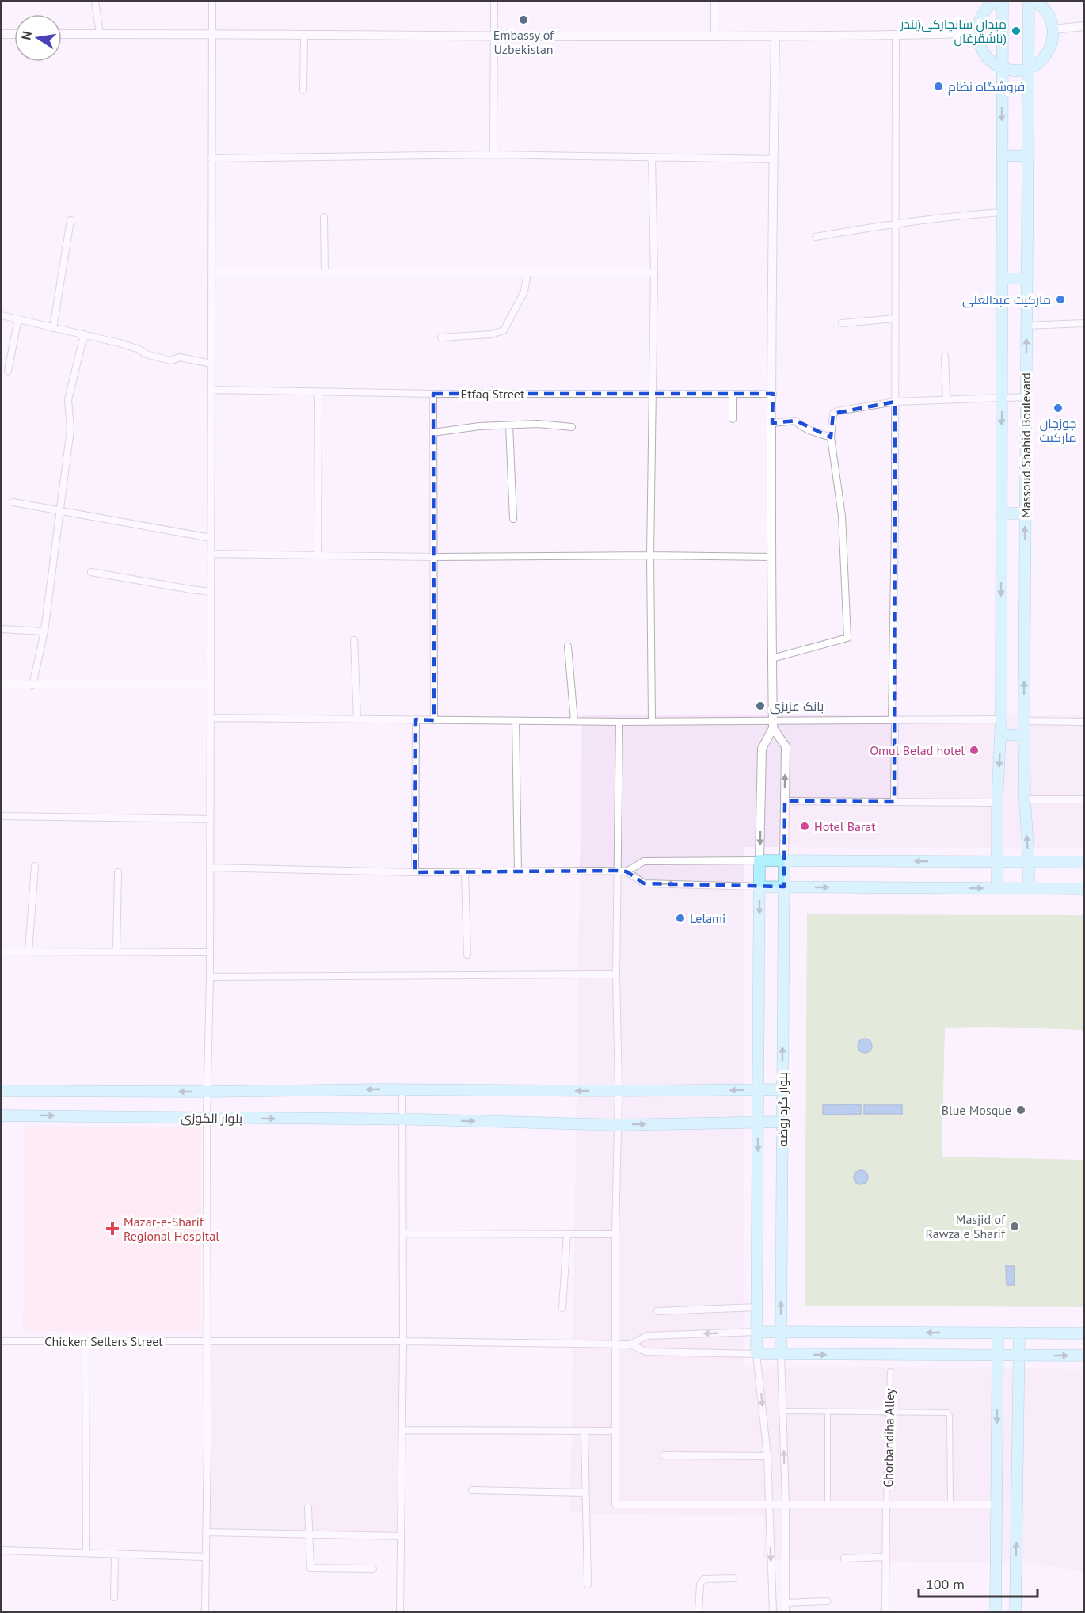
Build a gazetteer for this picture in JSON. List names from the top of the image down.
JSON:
{
  "streets": {
    "main road": ["Massoud Shahid Boulevard", "بلوار گرد روضه", "بلوار الکوزی"],
    "street": ["Etfaq Street", "Chicken Sellers Street", "Ghorbandiha Alley"]
  },
  "crossings": [
    ["بلوار گرد روضه", "بلوار الکوزی"]
  ],
  "places": {
    "other": [
      "Embassy of Uzbekistan",
      "میدان سانچارکی(بندر تاشقرغان)",
      "فروشگاه نظام",
      "مارکیت عبدالعلی",
      "جوزجان مارکیت",
      "بانک عزیزی",
      "Omul Belad hotel",
      "Hotel Barat",
      "Lelami",
      "Blue Mosque",
      "Masjid of Rawza e Sharif"
    ],
    "health": ["Mazar-e-Sharif Regional Hospital"]
  },
  "scale_bar": "100 m",
  "north": "left"
}
